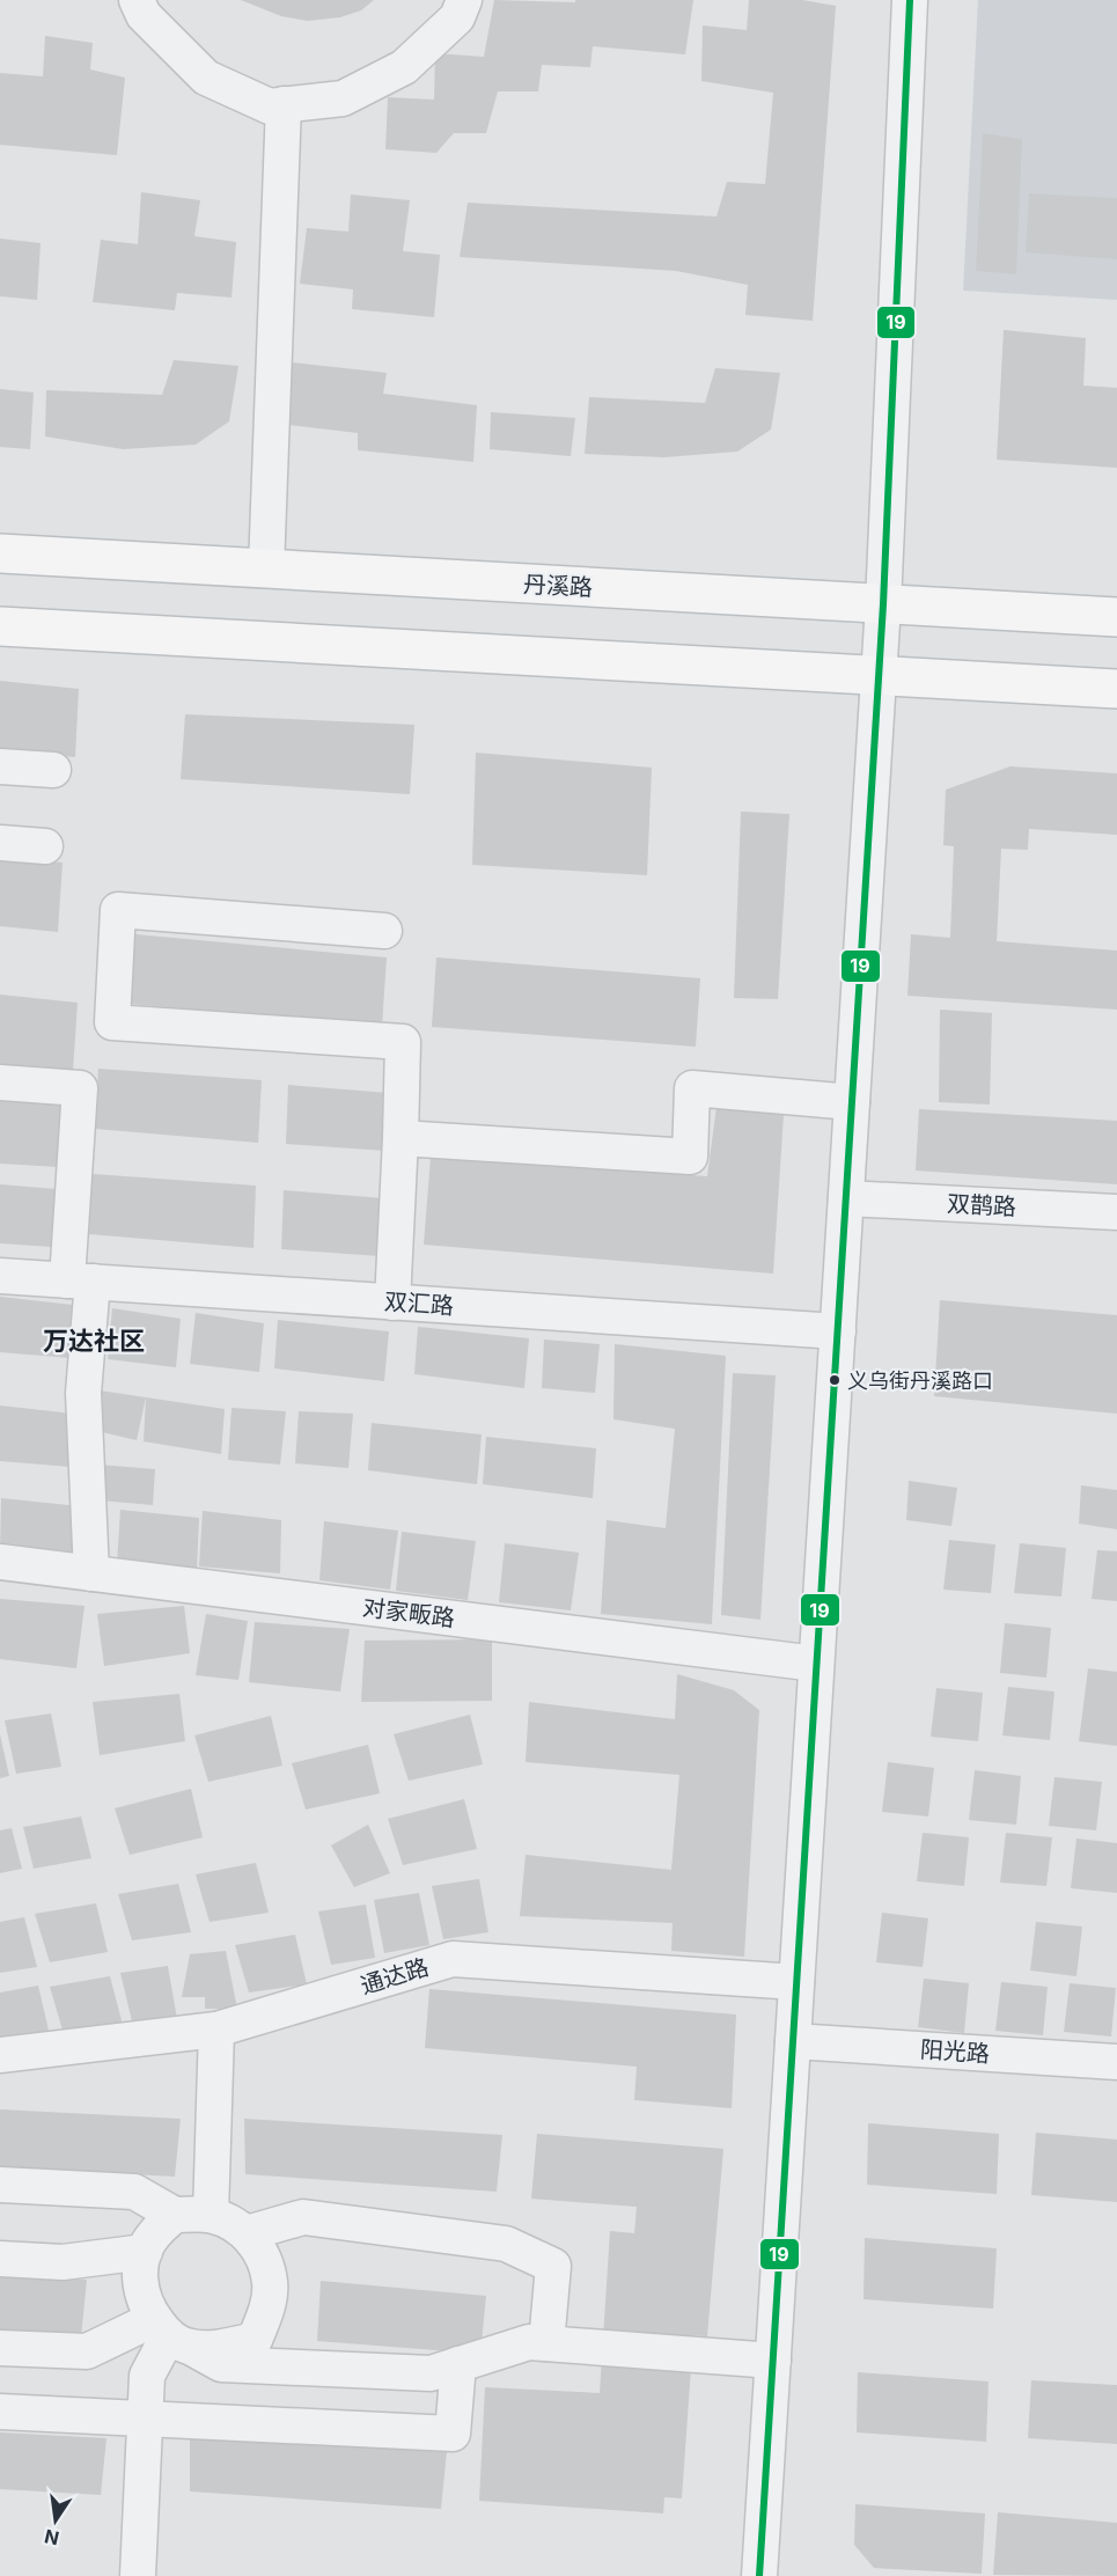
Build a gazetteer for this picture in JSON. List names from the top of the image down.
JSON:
{
  "streets": {
    "main road": ["丹溪路"],
    "street": [
      "双鹊路",
      "双汇路",
      "对家畈路",
      "通达路",
      "阳光路"
    ]
  },
  "districts": ["万达社区"],
  "places": ["义乌街丹溪路口"],
  "lines": ["transit line 19"],
  "north": "bottom"
}
